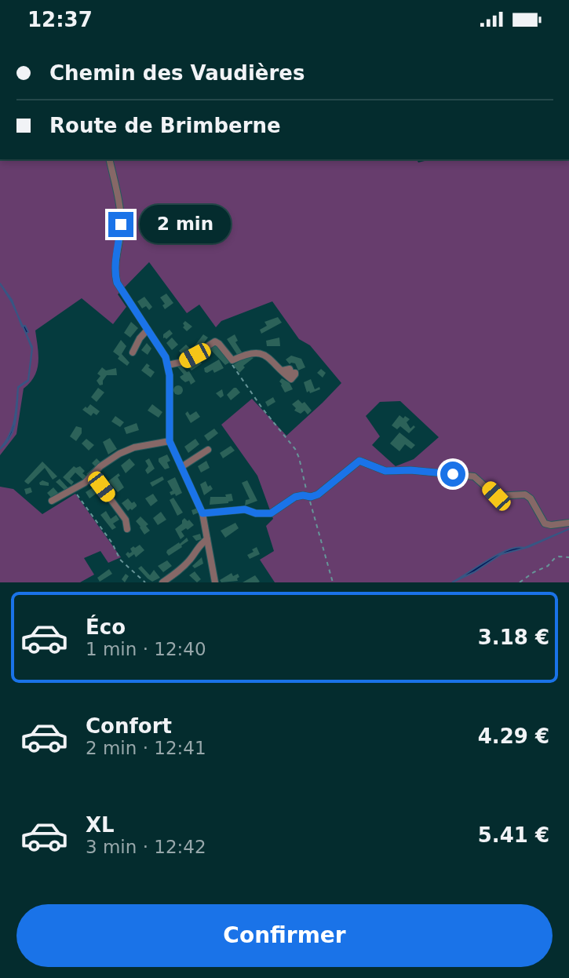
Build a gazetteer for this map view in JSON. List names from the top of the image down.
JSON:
{
  "page": {
    "status": "12:37",
    "banner": ["Chemin des Vaudières", "Route de Brimberne"],
    "bubble": "2 min",
    "list": [
      {
        "name": "Éco",
        "note": "1 min · 12:40",
        "value": "3.18 €"
      },
      {
        "name": "Confort",
        "note": "2 min · 12:41",
        "value": "4.29 €"
      },
      {
        "name": "XL",
        "note": "3 min · 12:42",
        "value": "5.41 €"
      }
    ],
    "buttons": "Confirmer"
  }
}
